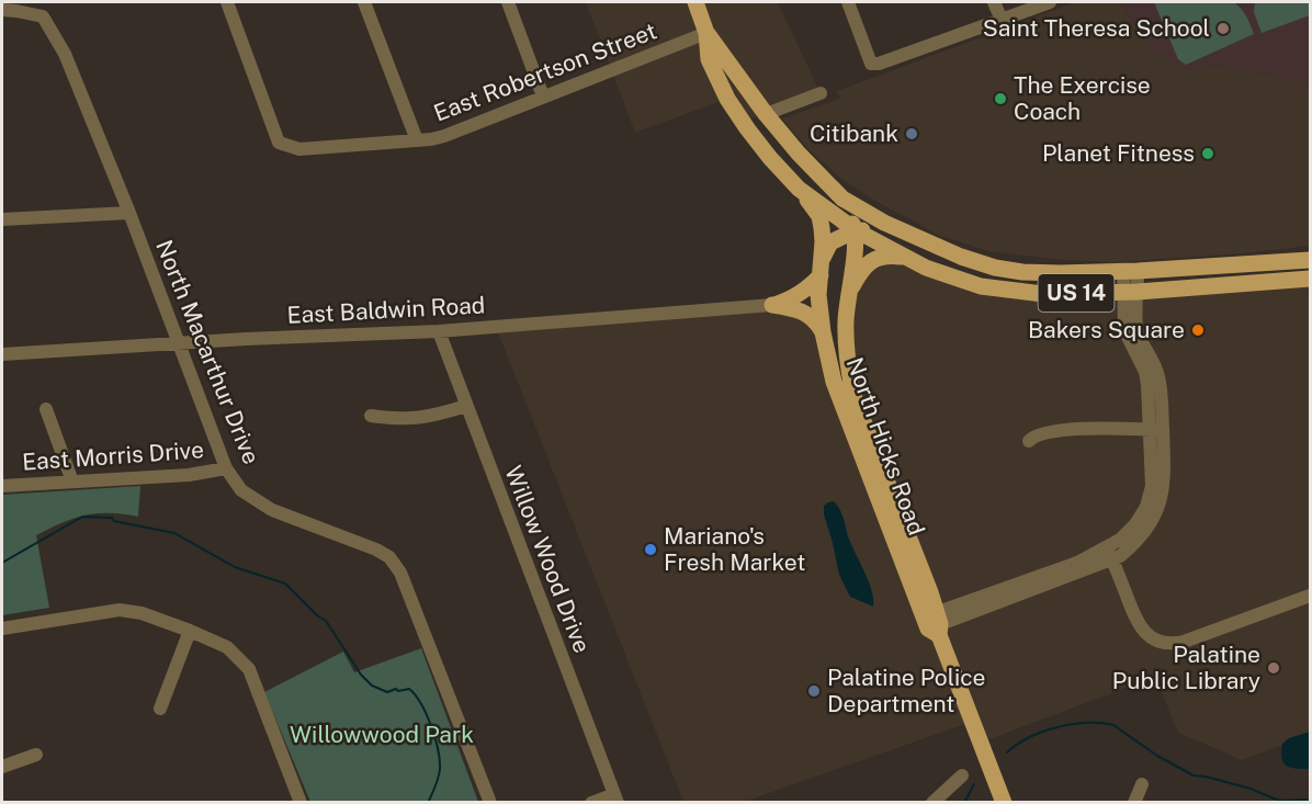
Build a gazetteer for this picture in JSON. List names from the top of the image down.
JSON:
{
  "streets": {
    "main road": ["US 14", "North Hicks Road"],
    "street": [
      "East Robertson Street",
      "East Baldwin Road",
      "North Macarthur Drive",
      "East Morris Drive",
      "Willow Wood Drive"
    ]
  },
  "crossings": [
    ["East Robertson Street", "US 14"],
    ["US 14", "North Hicks Road"],
    ["East Baldwin Road", "North Macarthur Drive"],
    ["East Baldwin Road", "Willow Wood Drive"],
    ["North Macarthur Drive", "East Morris Drive"]
  ],
  "parks": ["Willowwood Park"],
  "places": [
    "Saint Theresa School",
    "The Exercise Coach",
    "Citibank",
    "Planet Fitness",
    "Bakers Square",
    "Mariano's Fresh Market",
    "Palatine Public Library",
    "Palatine Police Department"
  ]
}
